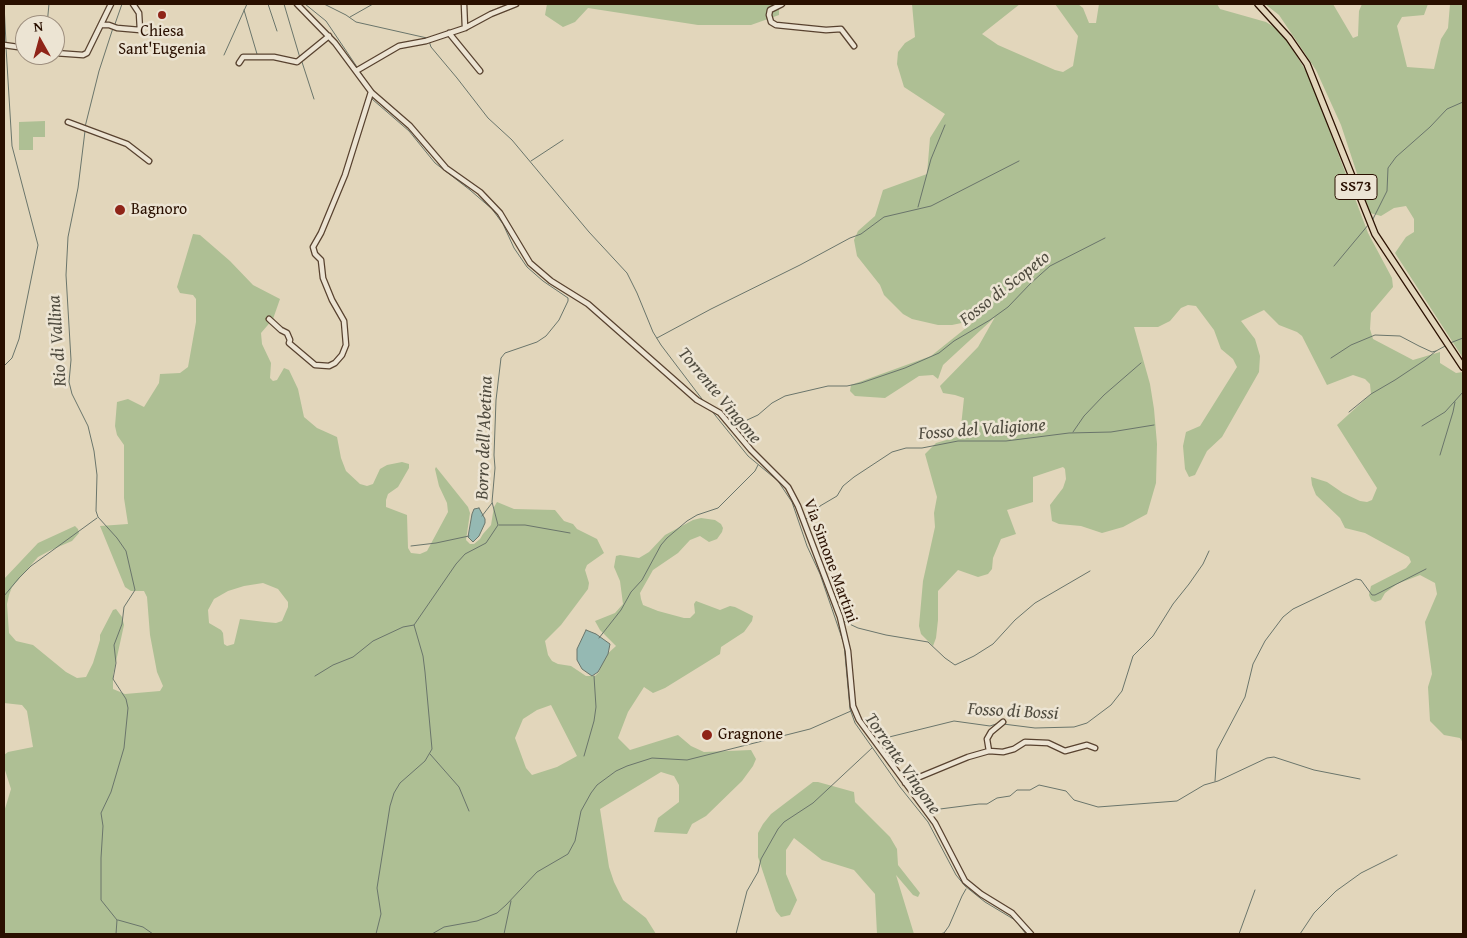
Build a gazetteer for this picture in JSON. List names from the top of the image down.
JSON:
{
  "streets": {
    "main road": ["SS73"],
    "street": ["Via Simone Martini"]
  },
  "water": [
    "Fosso di Scopeto",
    "Rio di Vallina",
    "Torrente Vingone",
    "Fosso del Valigione",
    "Borro dell'Abetina",
    "Fosso di Bossi"
  ],
  "places": ["Chiesa Sant'Eugenia", "Bagnoro", "Gragnone"],
  "north": "top"
}
